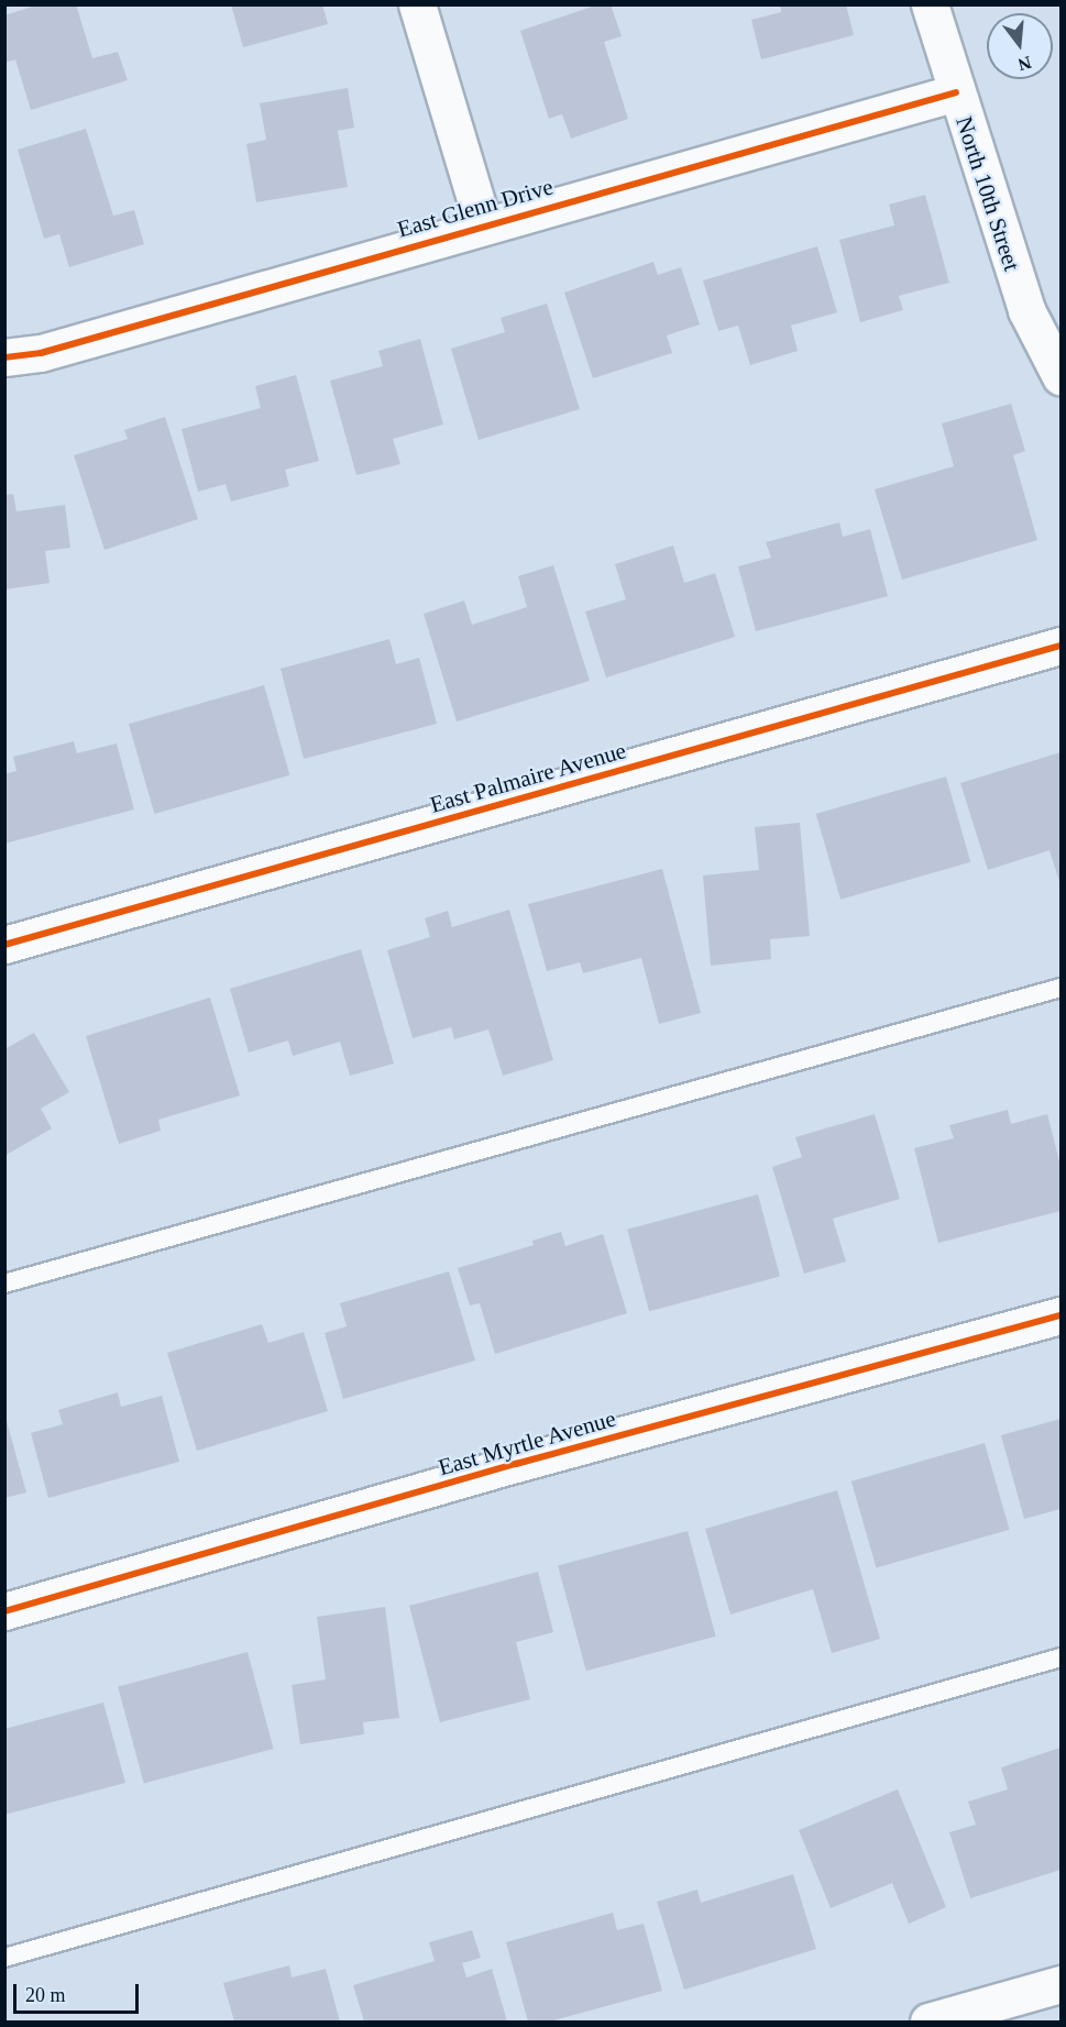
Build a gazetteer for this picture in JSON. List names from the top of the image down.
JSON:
{
  "streets": {
    "street": [
      "North 10th Street",
      "East Glenn Drive",
      "East Palmaire Avenue",
      "East Myrtle Avenue"
    ]
  },
  "crossings": [
    ["North 10th Street", "East Glenn Drive"]
  ],
  "scale_bar": "20 m",
  "north": "bottom"
}
